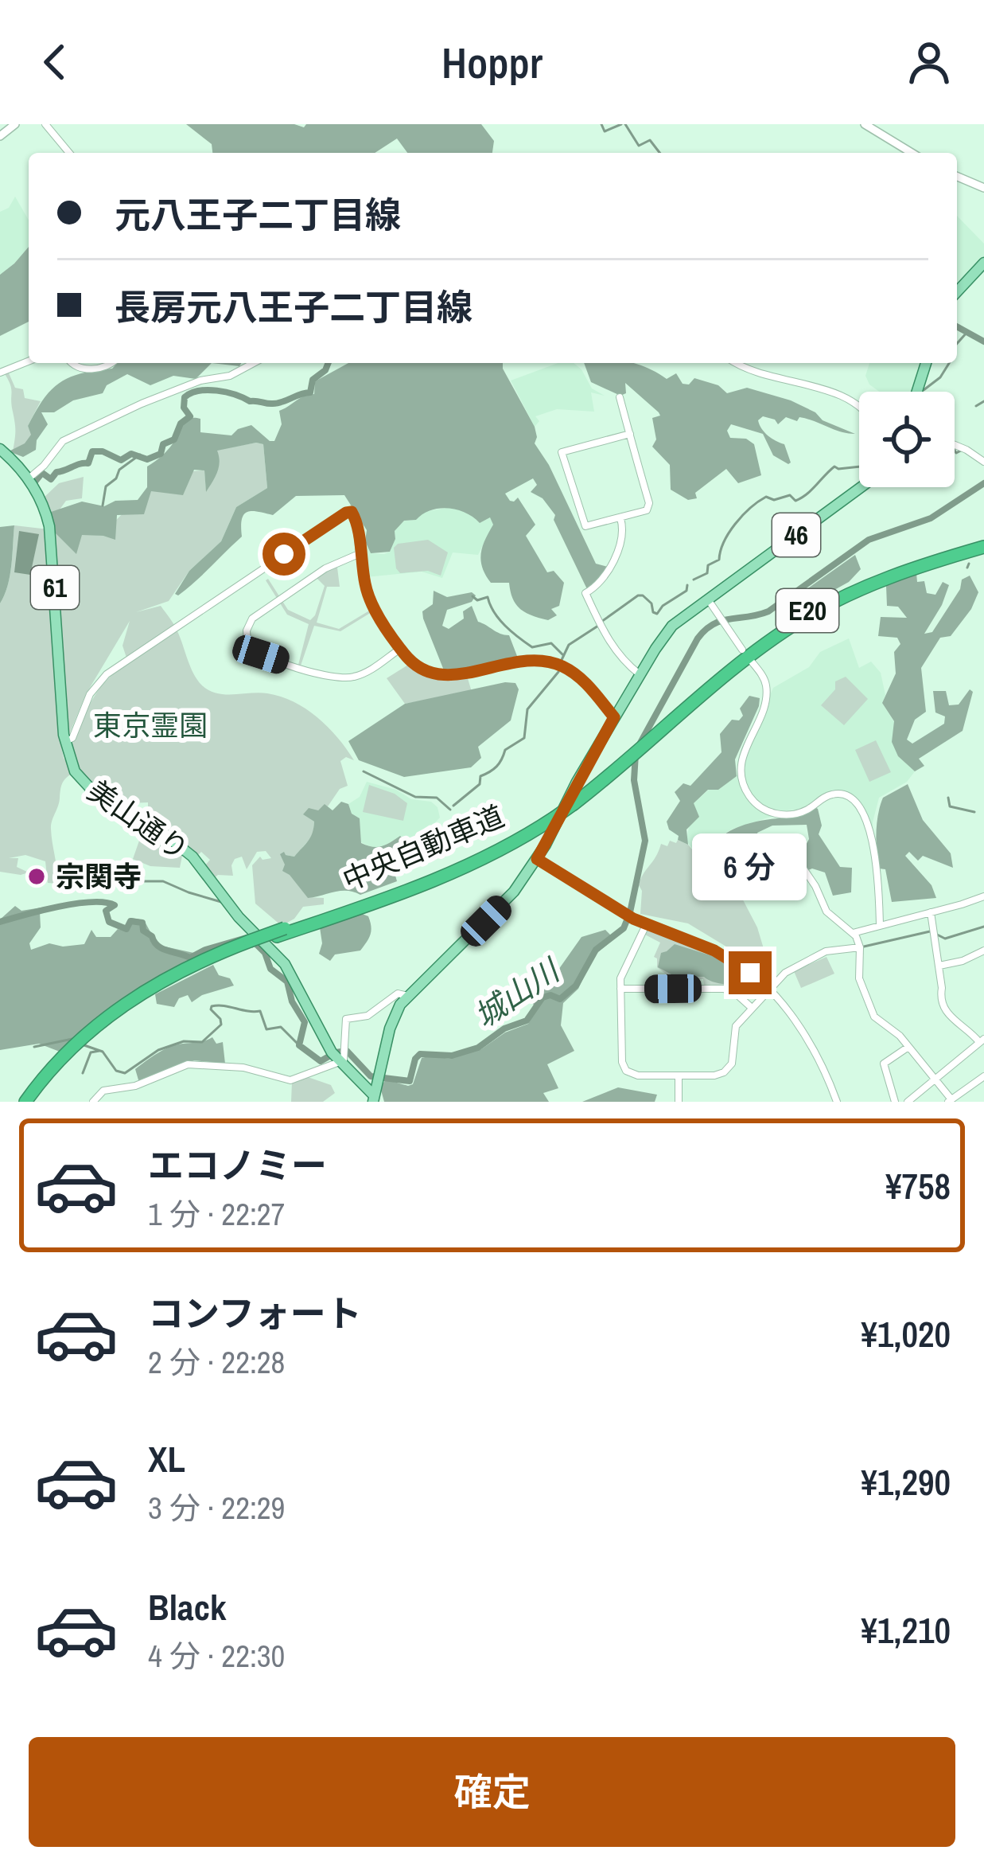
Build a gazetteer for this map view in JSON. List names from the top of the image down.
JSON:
{
  "streets": {
    "highway": ["E20", "中央自動車道"],
    "main road": ["46", "61", "美山通り"]
  },
  "crossings": [
    ["46", "美山通り"]
  ],
  "water": ["城山川"],
  "parks": ["東京霊園"],
  "places": ["宗関寺"],
  "page": {
    "header": "Hoppr",
    "banner": ["元八王子二丁目線", "長房元八王子二丁目線"],
    "bubble": "6 分",
    "list": [
      {
        "name": "エコノミー",
        "note": "1 分 · 22:27",
        "value": "¥758"
      },
      {
        "name": "コンフォート",
        "note": "2 分 · 22:28",
        "value": "¥1,020"
      },
      {
        "name": "XL",
        "note": "3 分 · 22:29",
        "value": "¥1,290"
      },
      {
        "name": "Black",
        "note": "4 分 · 22:30",
        "value": "¥1,210"
      }
    ],
    "buttons": "確定"
  }
}
